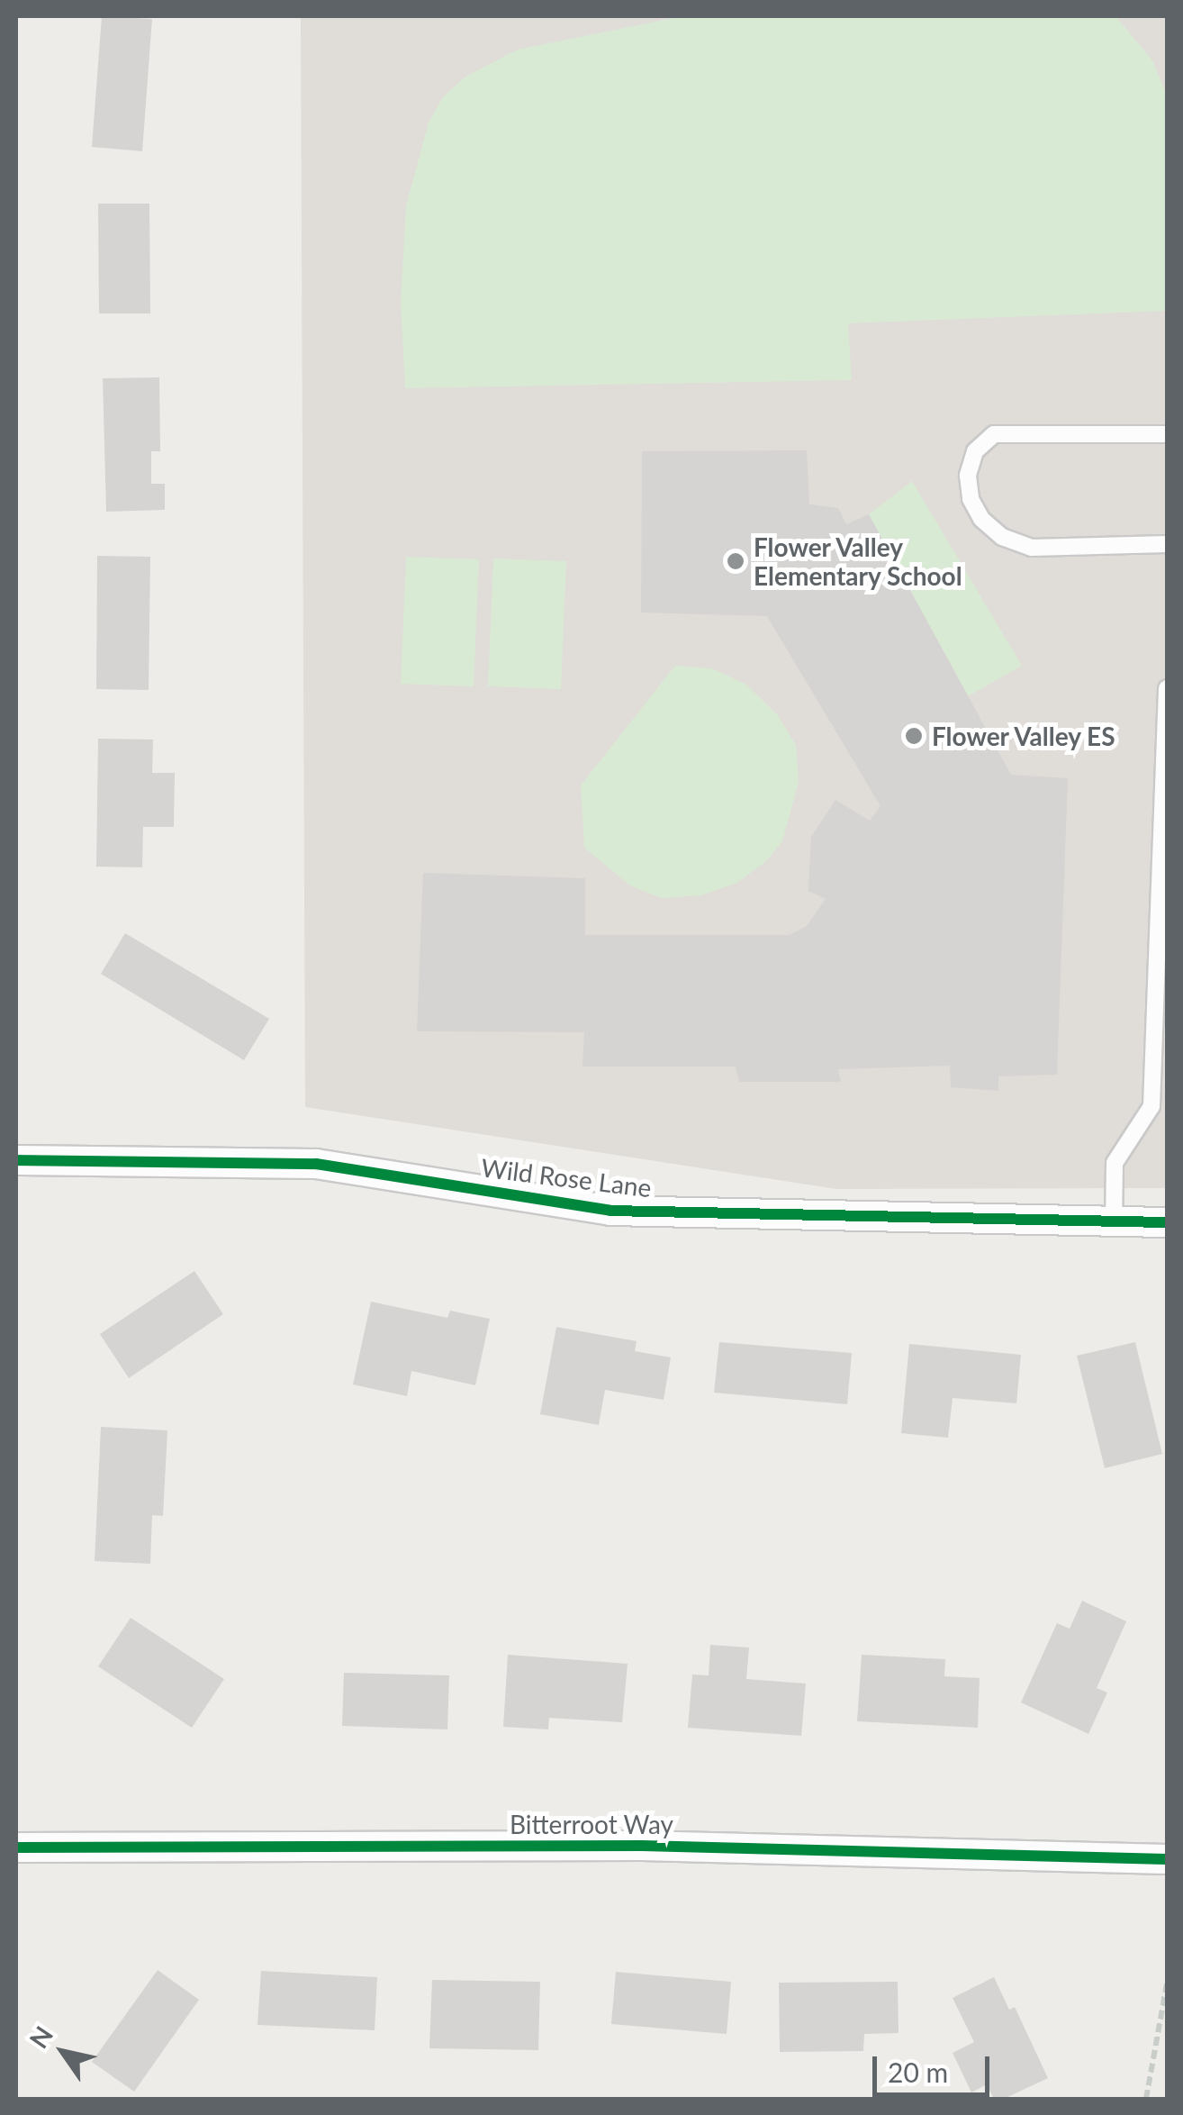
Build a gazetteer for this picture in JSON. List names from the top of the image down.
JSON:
{
  "streets": {
    "street": ["Wild Rose Lane", "Bitterroot Way"]
  },
  "places": ["Flower Valley Elementary School", "Flower Valley ES"],
  "scale_bar": "20 m",
  "north": "top left"
}
